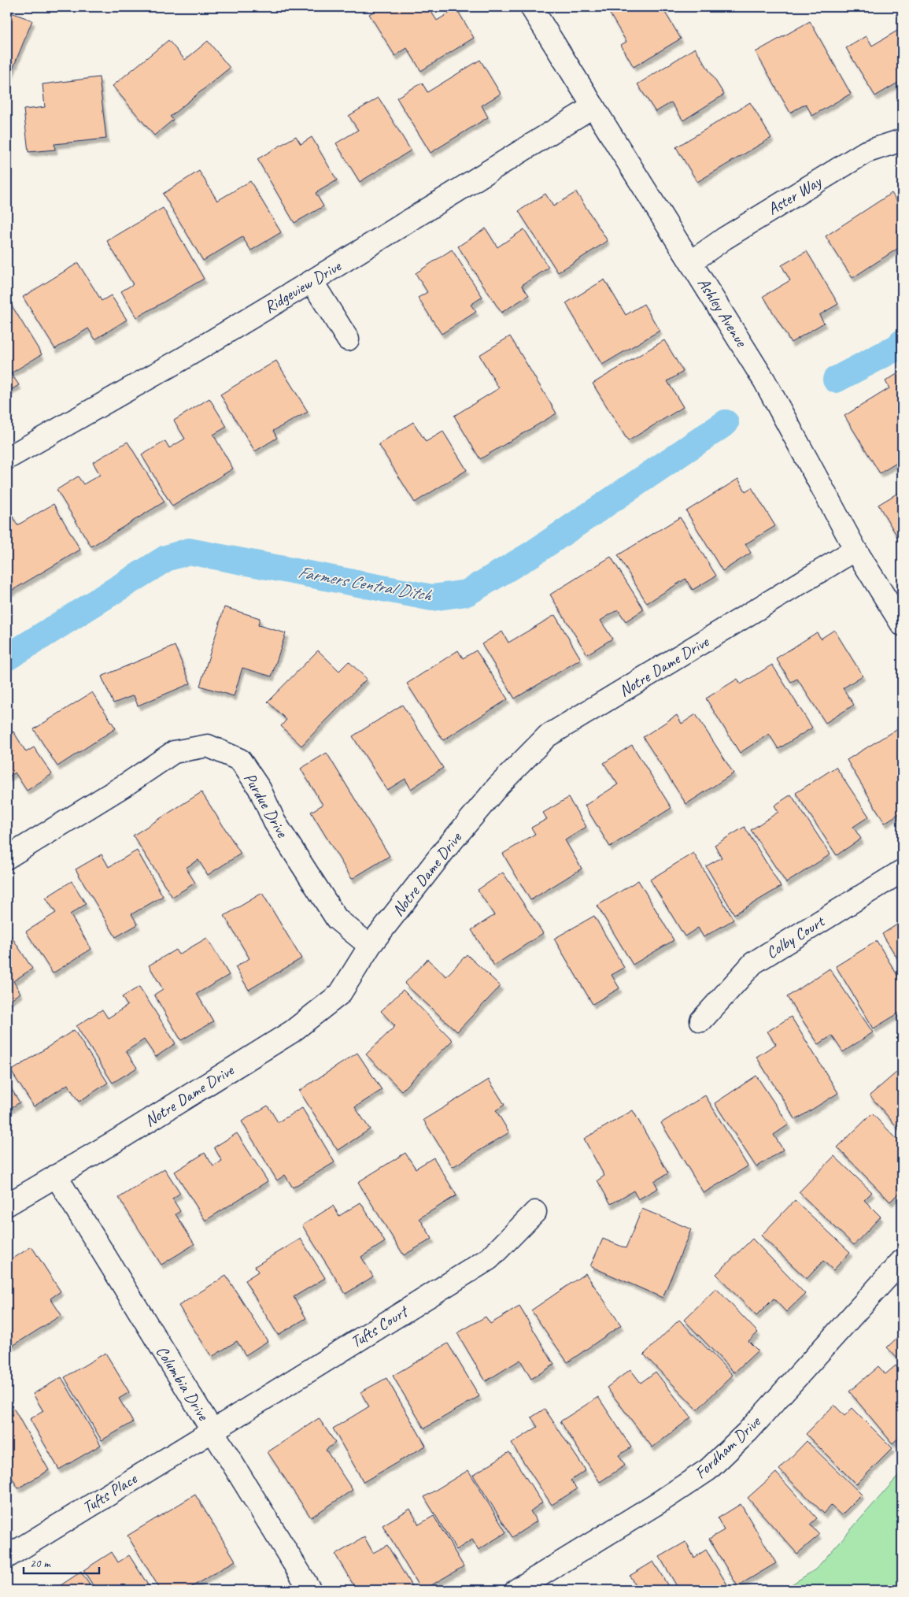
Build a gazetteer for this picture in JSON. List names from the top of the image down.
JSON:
{
  "streets": {
    "street": [
      "Aster Way",
      "Ridgeview Drive",
      "Ashley Avenue",
      "Notre Dame Drive",
      "Purdue Drive",
      "Colby Court",
      "Tufts Court",
      "Columbia Drive",
      "Fordham Drive",
      "Tufts Place"
    ]
  },
  "crossings": [
    ["Aster Way", "Ashley Avenue"],
    ["Ridgeview Drive", "Ashley Avenue"],
    ["Ashley Avenue", "Notre Dame Drive"],
    ["Notre Dame Drive", "Purdue Drive"],
    ["Notre Dame Drive", "Columbia Drive"],
    ["Tufts Court", "Columbia Drive"],
    ["Tufts Court", "Tufts Place"],
    ["Columbia Drive", "Tufts Place"]
  ],
  "water": ["Farmers Central Ditch"],
  "scale_bar": "20 m"
}
